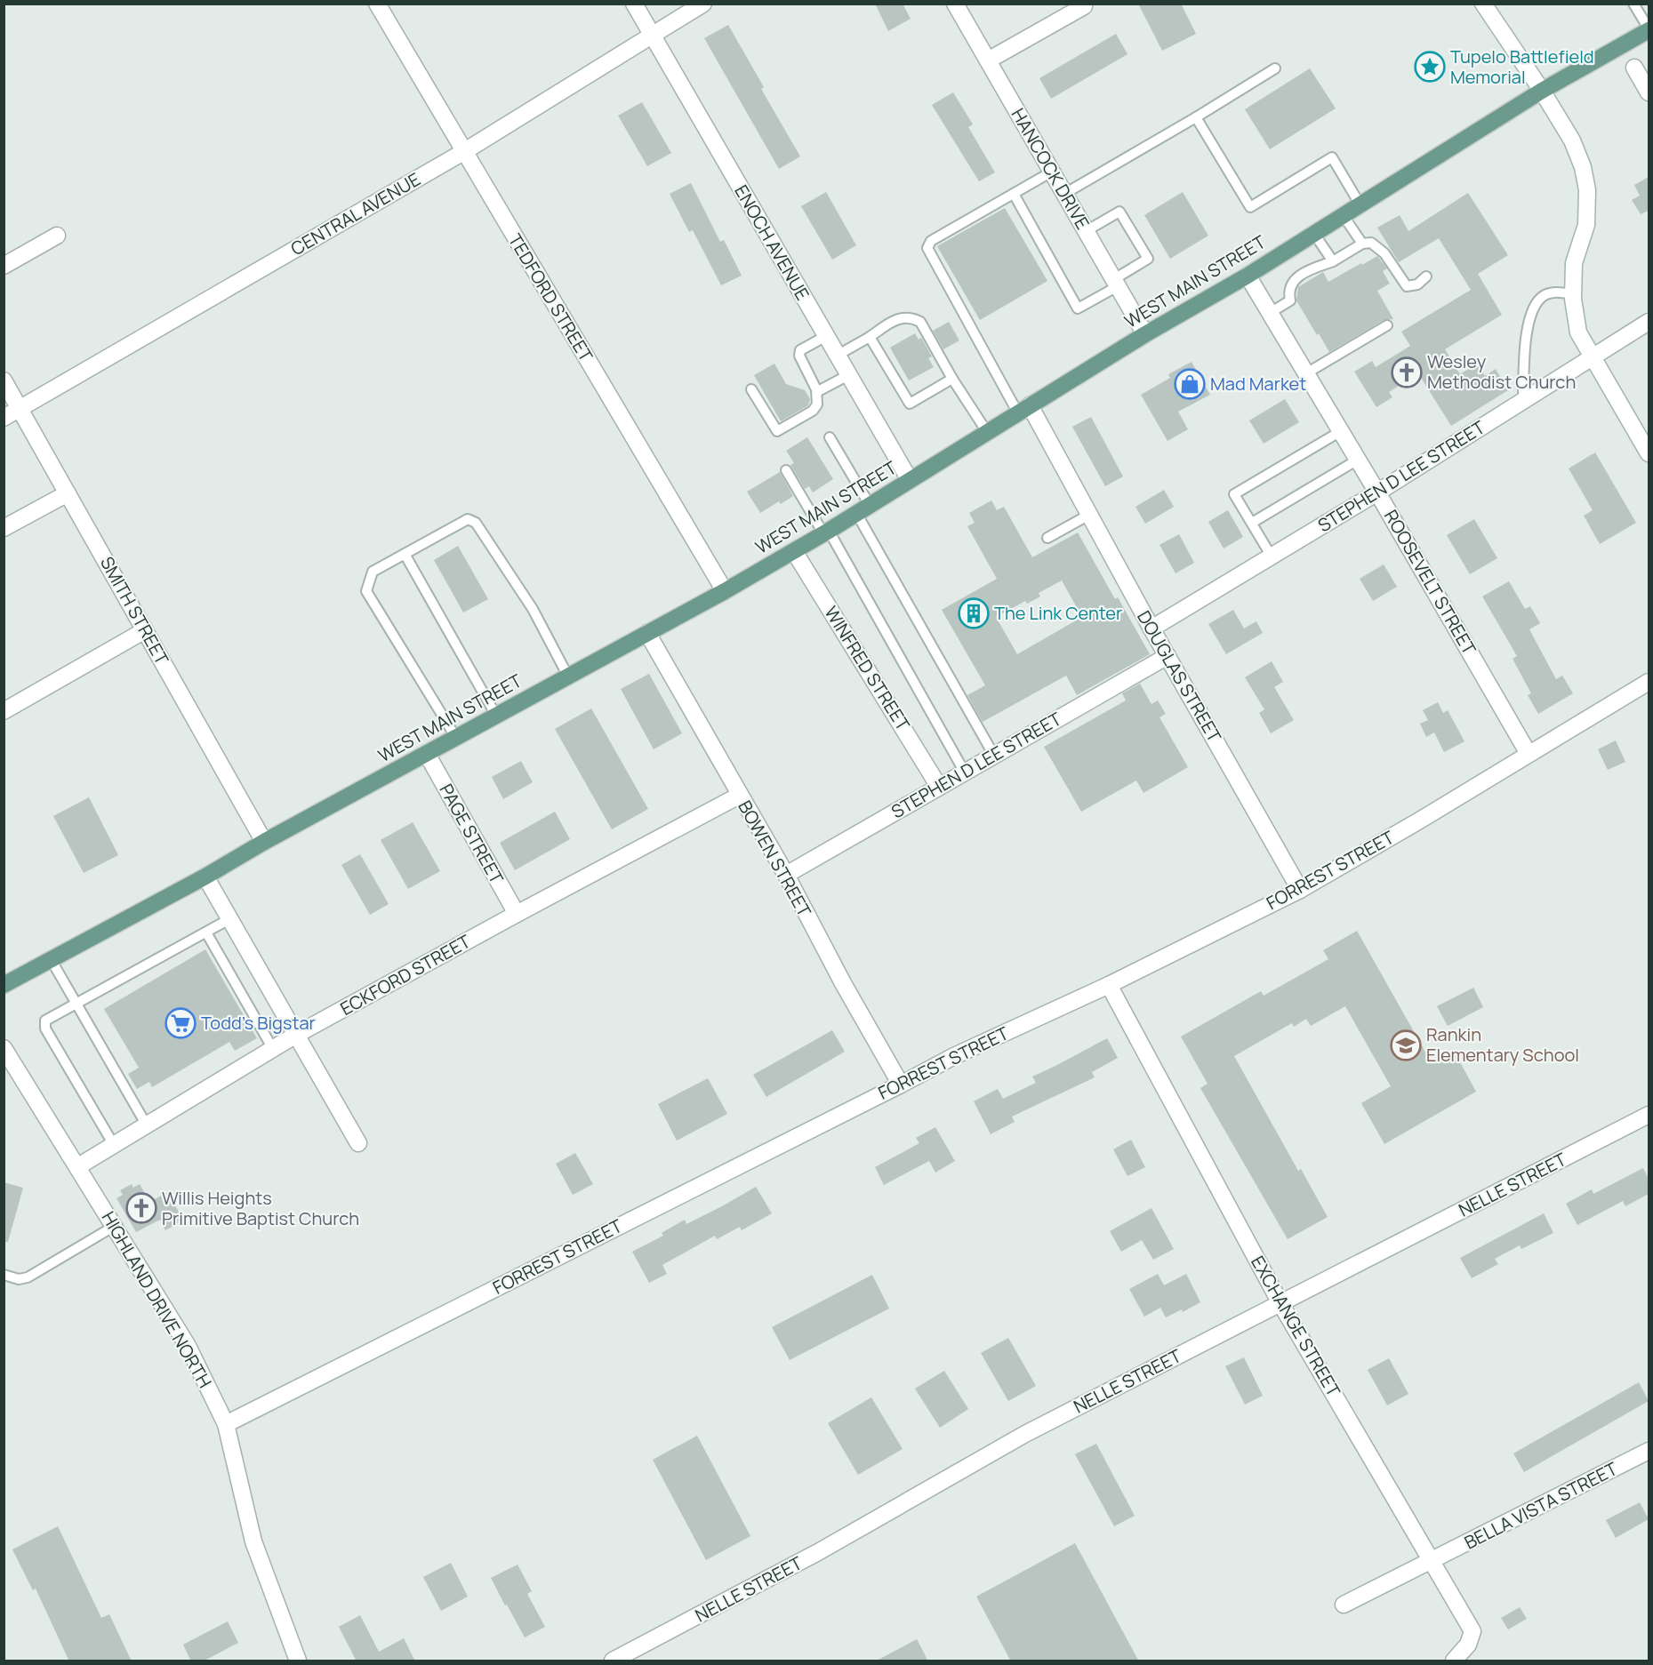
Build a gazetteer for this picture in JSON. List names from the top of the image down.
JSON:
{
  "streets": {
    "main road": ["WEST MAIN STREET"],
    "street": [
      "HANCOCK DRIVE",
      "CENTRAL AVENUE",
      "ENOCH AVENUE",
      "TEDFORD STREET",
      "STEPHEN D LEE STREET",
      "ROOSEVELT STREET",
      "SMITH STREET",
      "WINFRED STREET",
      "DOUGLAS STREET",
      "PAGE STREET",
      "BOWEN STREET",
      "FORREST STREET",
      "ECKFORD STREET",
      "NELLE STREET",
      "HIGHLAND DRIVE NORTH",
      "EXCHANGE STREET",
      "BELLA VISTA STREET"
    ]
  },
  "crossings": [
    ["HANCOCK DRIVE", "WEST MAIN STREET"],
    ["CENTRAL AVENUE", "ENOCH AVENUE"],
    ["CENTRAL AVENUE", "TEDFORD STREET"],
    ["CENTRAL AVENUE", "SMITH STREET"],
    ["ENOCH AVENUE", "WEST MAIN STREET"],
    ["WEST MAIN STREET", "TEDFORD STREET"],
    ["WEST MAIN STREET", "ROOSEVELT STREET"],
    ["WEST MAIN STREET", "SMITH STREET"],
    ["WEST MAIN STREET", "WINFRED STREET"],
    ["WEST MAIN STREET", "DOUGLAS STREET"],
    ["WEST MAIN STREET", "PAGE STREET"],
    ["WEST MAIN STREET", "BOWEN STREET"],
    ["STEPHEN D LEE STREET", "ROOSEVELT STREET"],
    ["STEPHEN D LEE STREET", "WINFRED STREET"],
    ["STEPHEN D LEE STREET", "DOUGLAS STREET"],
    ["STEPHEN D LEE STREET", "BOWEN STREET"],
    ["ROOSEVELT STREET", "FORREST STREET"],
    ["DOUGLAS STREET", "FORREST STREET"],
    ["PAGE STREET", "ECKFORD STREET"],
    ["BOWEN STREET", "FORREST STREET"],
    ["BOWEN STREET", "ECKFORD STREET"],
    ["FORREST STREET", "HIGHLAND DRIVE NORTH"],
    ["FORREST STREET", "EXCHANGE STREET"],
    ["ECKFORD STREET", "HIGHLAND DRIVE NORTH"],
    ["NELLE STREET", "EXCHANGE STREET"],
    ["EXCHANGE STREET", "BELLA VISTA STREET"]
  ],
  "places": {
    "place": ["Tupelo Battlefield Memorial"],
    "church": ["Wesley Methodist Church", "Willis Heights Primitive Baptist Church"],
    "shop": ["Mad Market"],
    "building": ["The Link Center"],
    "supermarket": ["Todd's Bigstar"],
    "school or university": ["Rankin Elementary School"]
  }
}
